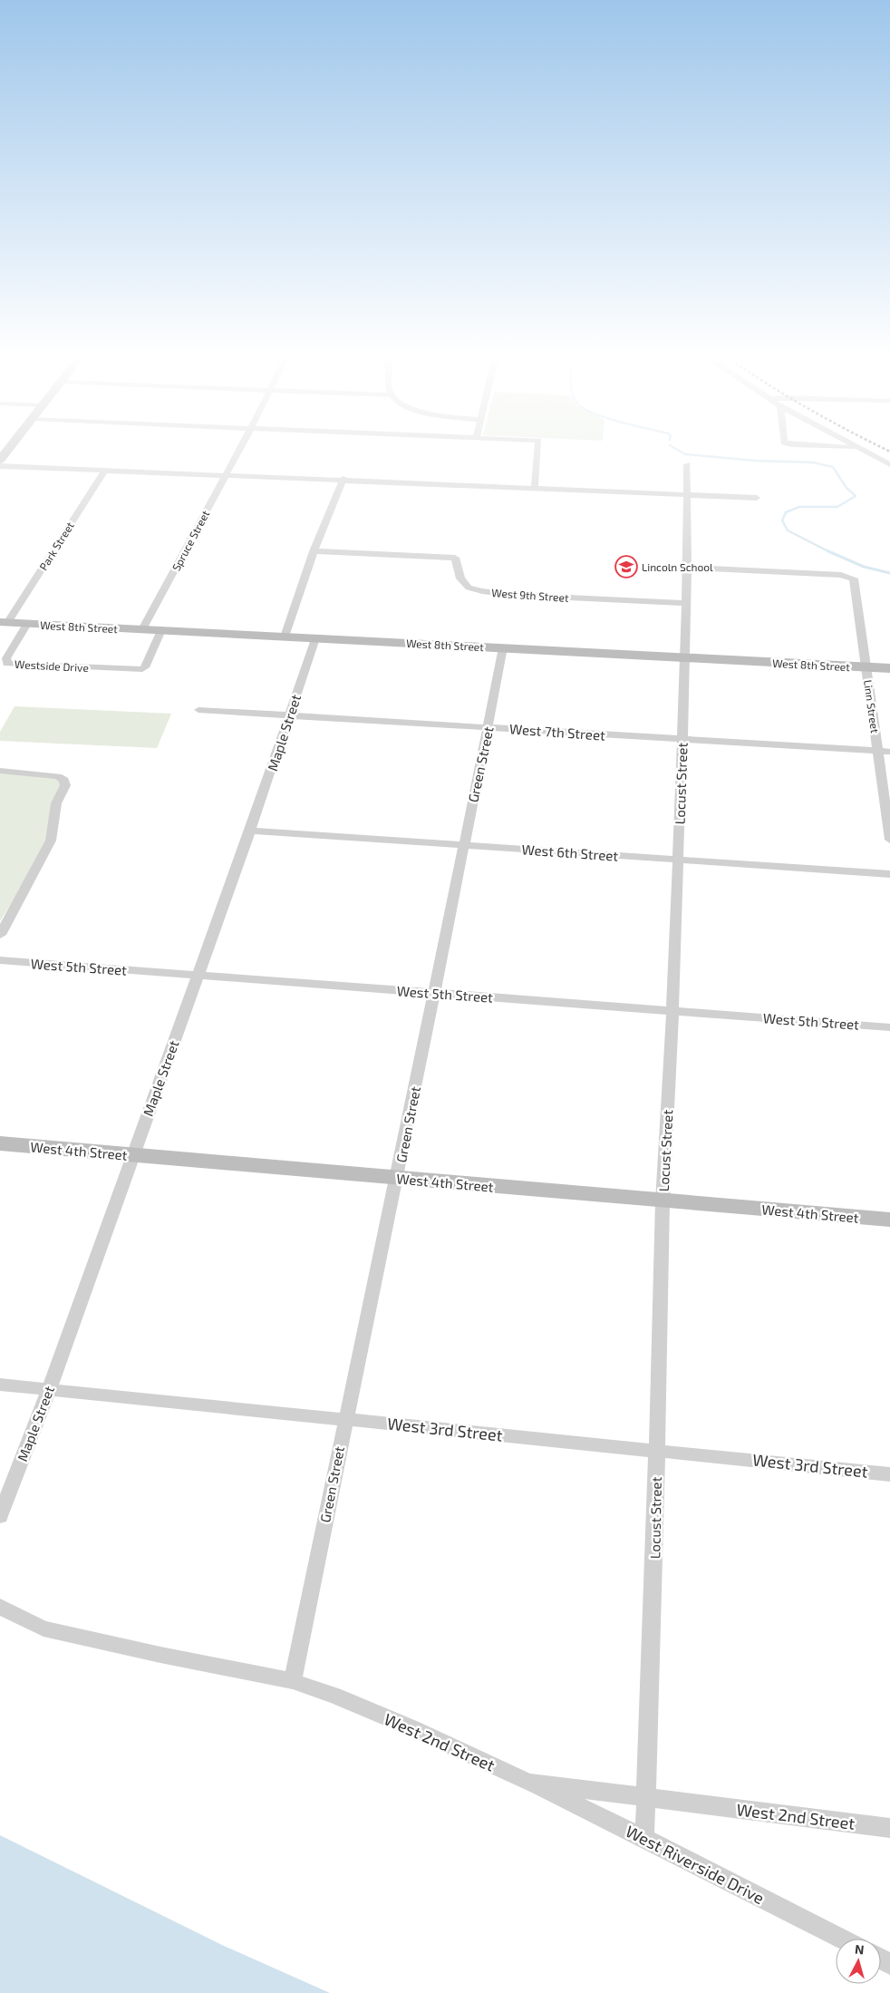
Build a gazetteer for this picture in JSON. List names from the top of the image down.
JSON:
{
  "streets": {
    "street": [
      "Spruce Street",
      "Park Street",
      "West 9th Street",
      "West 8th Street",
      "Westside Drive",
      "Linn Street",
      "West 7th Street",
      "Maple Street",
      "Green Street",
      "Locust Street",
      "West 6th Street",
      "West 5th Street",
      "West 4th Street",
      "West 3rd Street",
      "West 2nd Street",
      "West Riverside Drive"
    ]
  },
  "crossings": [
    ["Spruce Street", "West 8th Street"],
    ["Park Street", "West 8th Street"],
    ["West 9th Street", "Locust Street"],
    ["West 8th Street", "Westside Drive"],
    ["West 8th Street", "Linn Street"],
    ["West 8th Street", "Maple Street"],
    ["West 8th Street", "Green Street"],
    ["West 8th Street", "Locust Street"],
    ["Linn Street", "West 7th Street"],
    ["Linn Street", "Locust Street"],
    ["West 7th Street", "Maple Street"],
    ["West 7th Street", "Green Street"],
    ["West 7th Street", "Locust Street"],
    ["Maple Street", "West 6th Street"],
    ["Maple Street", "West 5th Street"],
    ["Maple Street", "West 4th Street"],
    ["Maple Street", "West 3rd Street"],
    ["Green Street", "West 6th Street"],
    ["Green Street", "West 5th Street"],
    ["Green Street", "West 4th Street"],
    ["Green Street", "West 3rd Street"],
    ["Green Street", "West 2nd Street"],
    ["Locust Street", "West 6th Street"],
    ["Locust Street", "West 5th Street"],
    ["Locust Street", "West 4th Street"],
    ["Locust Street", "West 3rd Street"],
    ["Locust Street", "West 2nd Street"],
    ["Locust Street", "West Riverside Drive"],
    ["West 2nd Street", "West Riverside Drive"]
  ],
  "places": {
    "school or university": ["Lincoln School"]
  },
  "north": "top"
}
